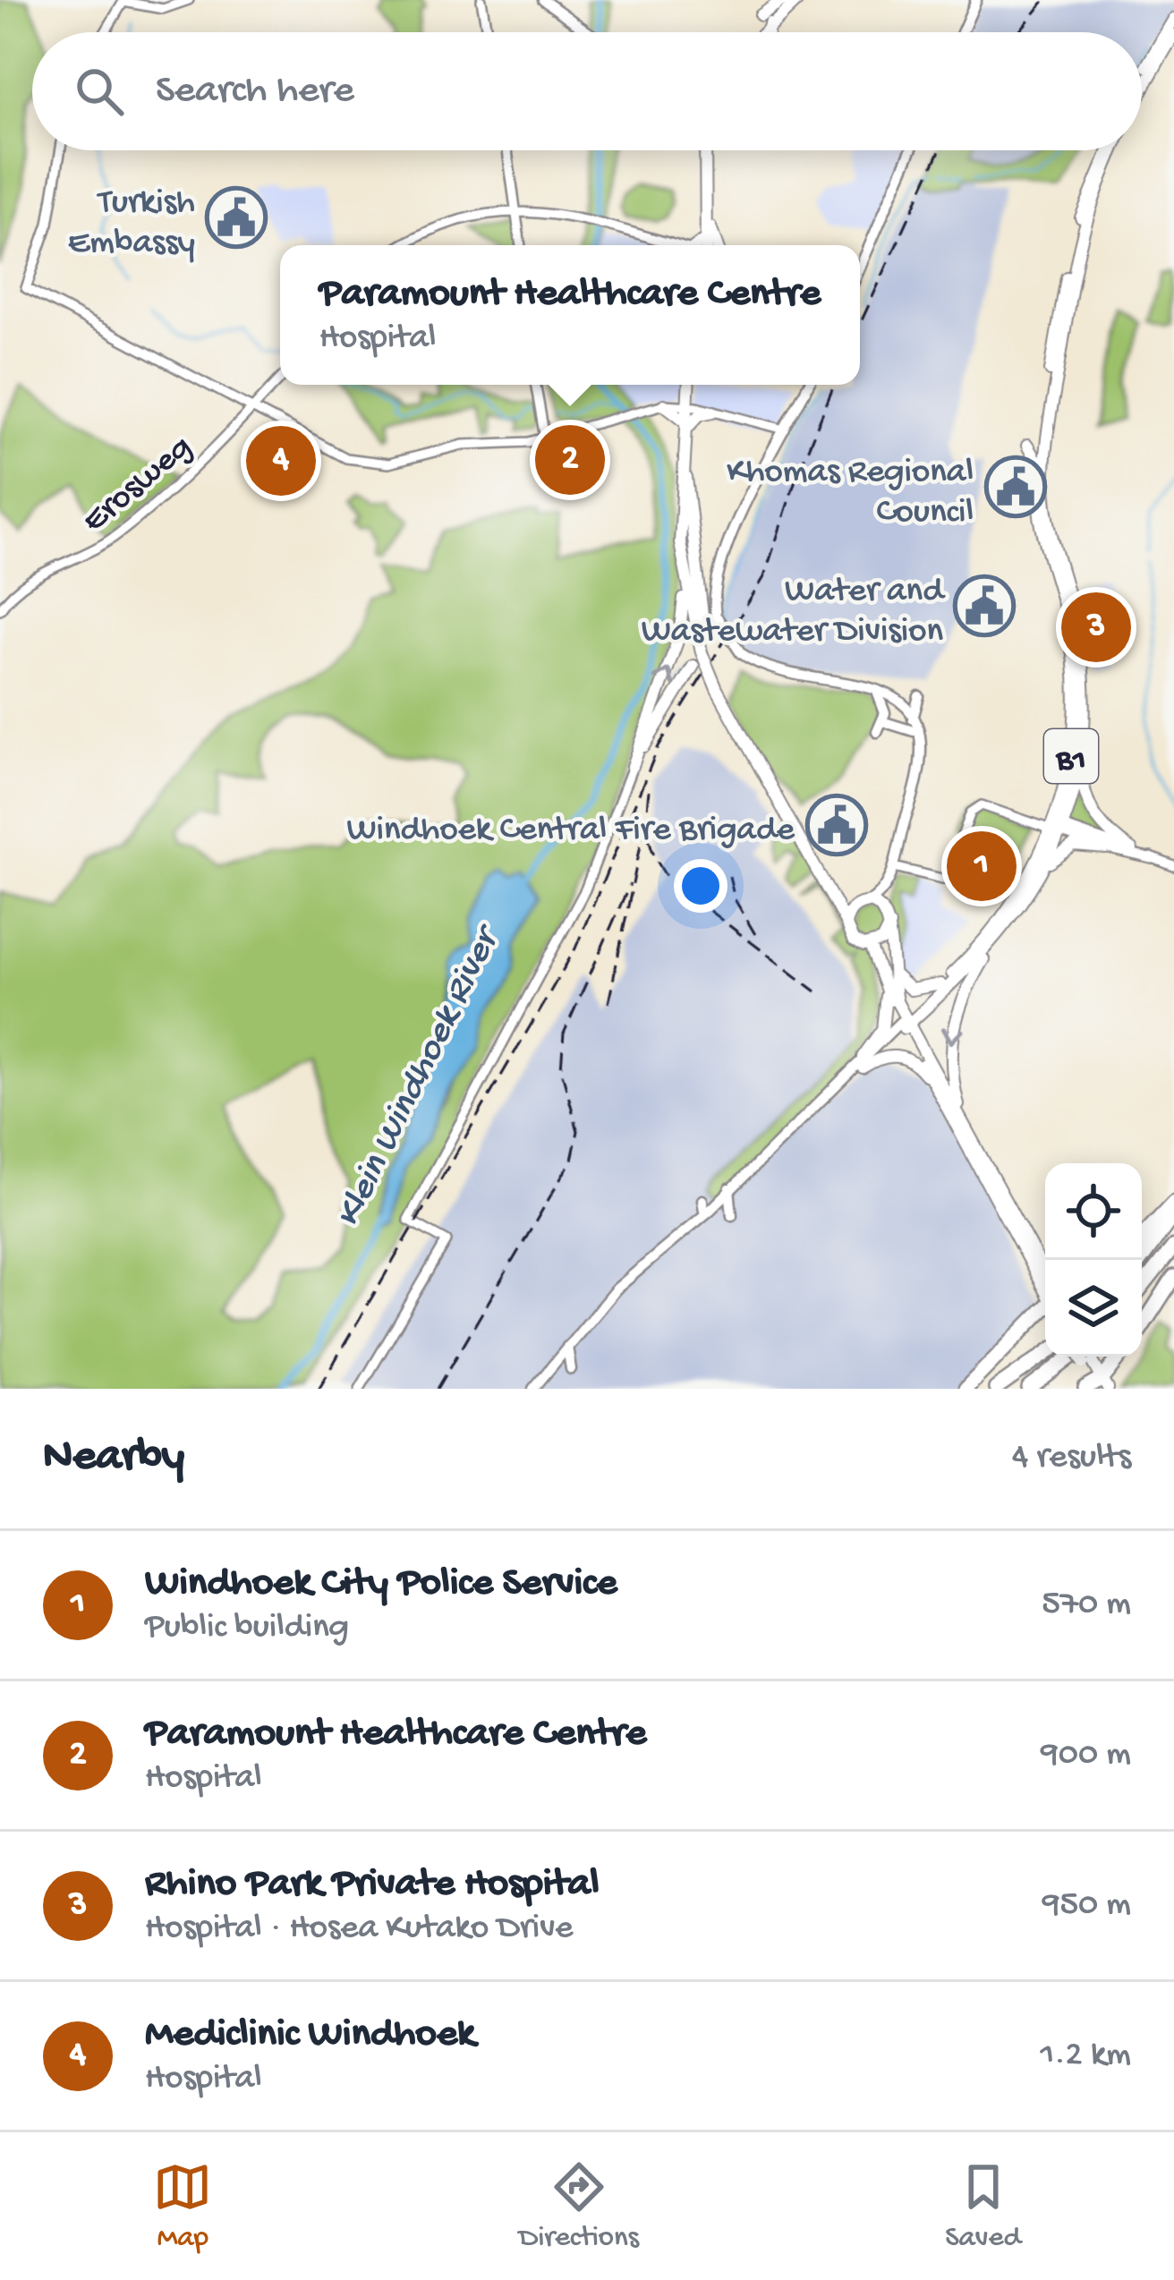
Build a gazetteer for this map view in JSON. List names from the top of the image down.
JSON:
{
  "streets": {
    "main road": ["B1"],
    "street": ["Erosweg"]
  },
  "water": ["Klein Windhoek River"],
  "places": {
    "public building": [
      "Turkish Embassy",
      "Khomas Regional Council",
      "Water and Wastewater Division",
      "Windhoek Central Fire Brigade"
    ]
  },
  "page": {
    "search": "Search here",
    "popup": ["Paramount Healthcare Centre", "Hospital"],
    "pins": [
      "2",
      "4",
      "3",
      "1"
    ],
    "heading": ["Nearby", "4 results"],
    "list": [
      {
        "mark": "1",
        "name": "Windhoek City Police Service",
        "note": "Public building",
        "value": "570 m"
      },
      {
        "mark": "2",
        "name": "Paramount Healthcare Centre",
        "note": "Hospital",
        "value": "900 m"
      },
      {
        "mark": "3",
        "name": "Rhino Park Private Hospital",
        "note": "Hospital · Hosea Kutako Drive",
        "value": "950 m"
      },
      {
        "mark": "4",
        "name": "Mediclinic Windhoek",
        "note": "Hospital",
        "value": "1.2 km"
      }
    ],
    "nav": ["Map", "Directions", "Saved"]
  }
}
